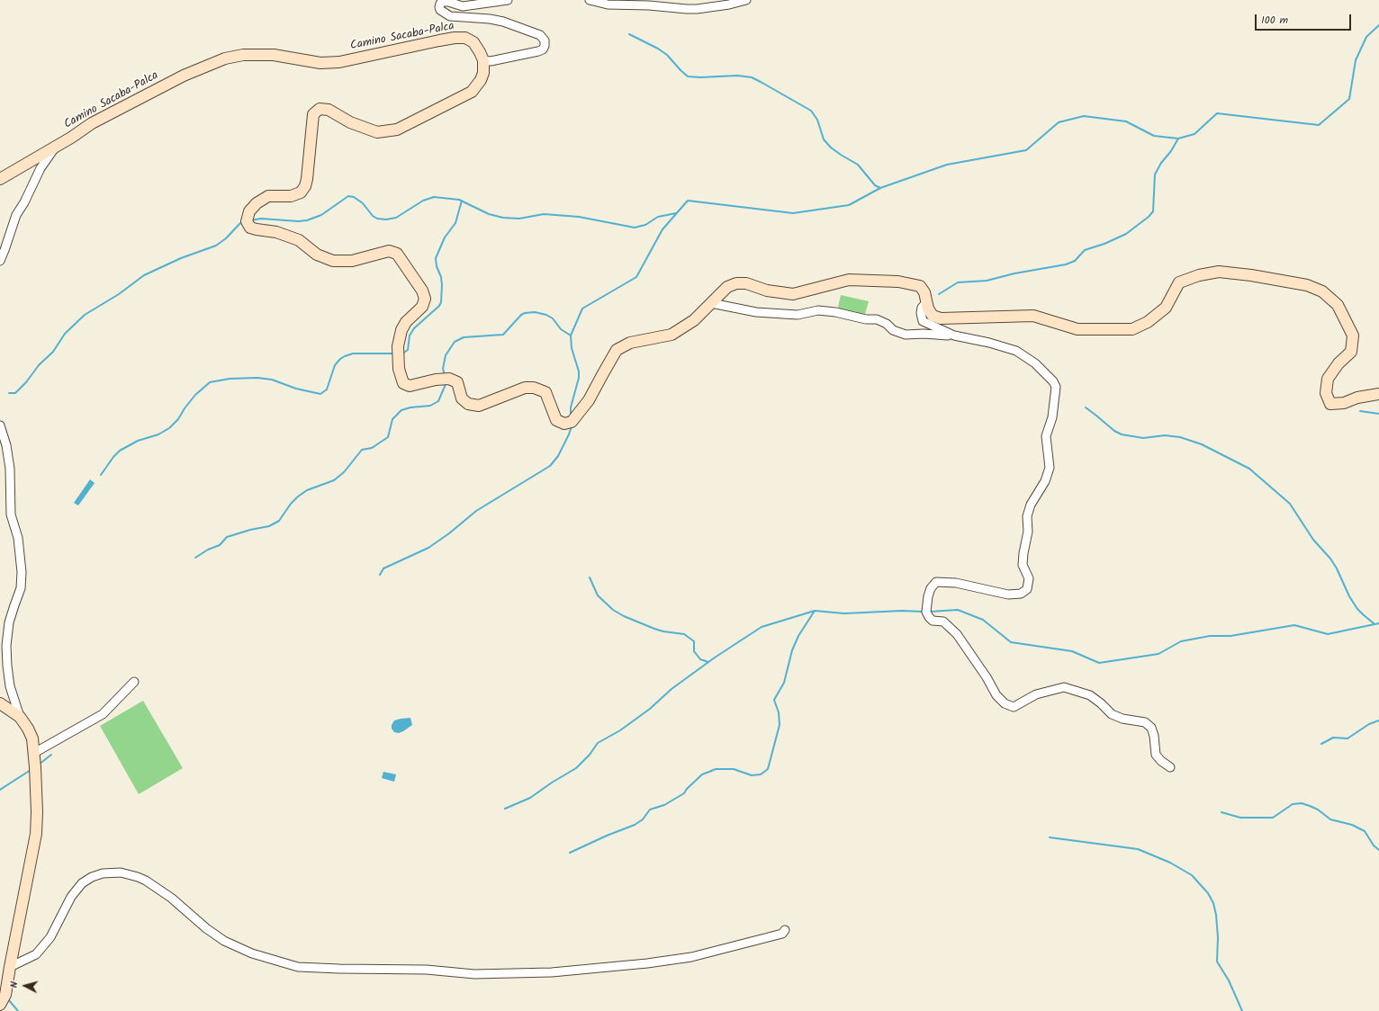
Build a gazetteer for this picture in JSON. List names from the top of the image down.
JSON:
{
  "streets": {
    "street": ["Camino Sacaba-Palca"]
  },
  "scale_bar": "100 m",
  "north": "left"
}
